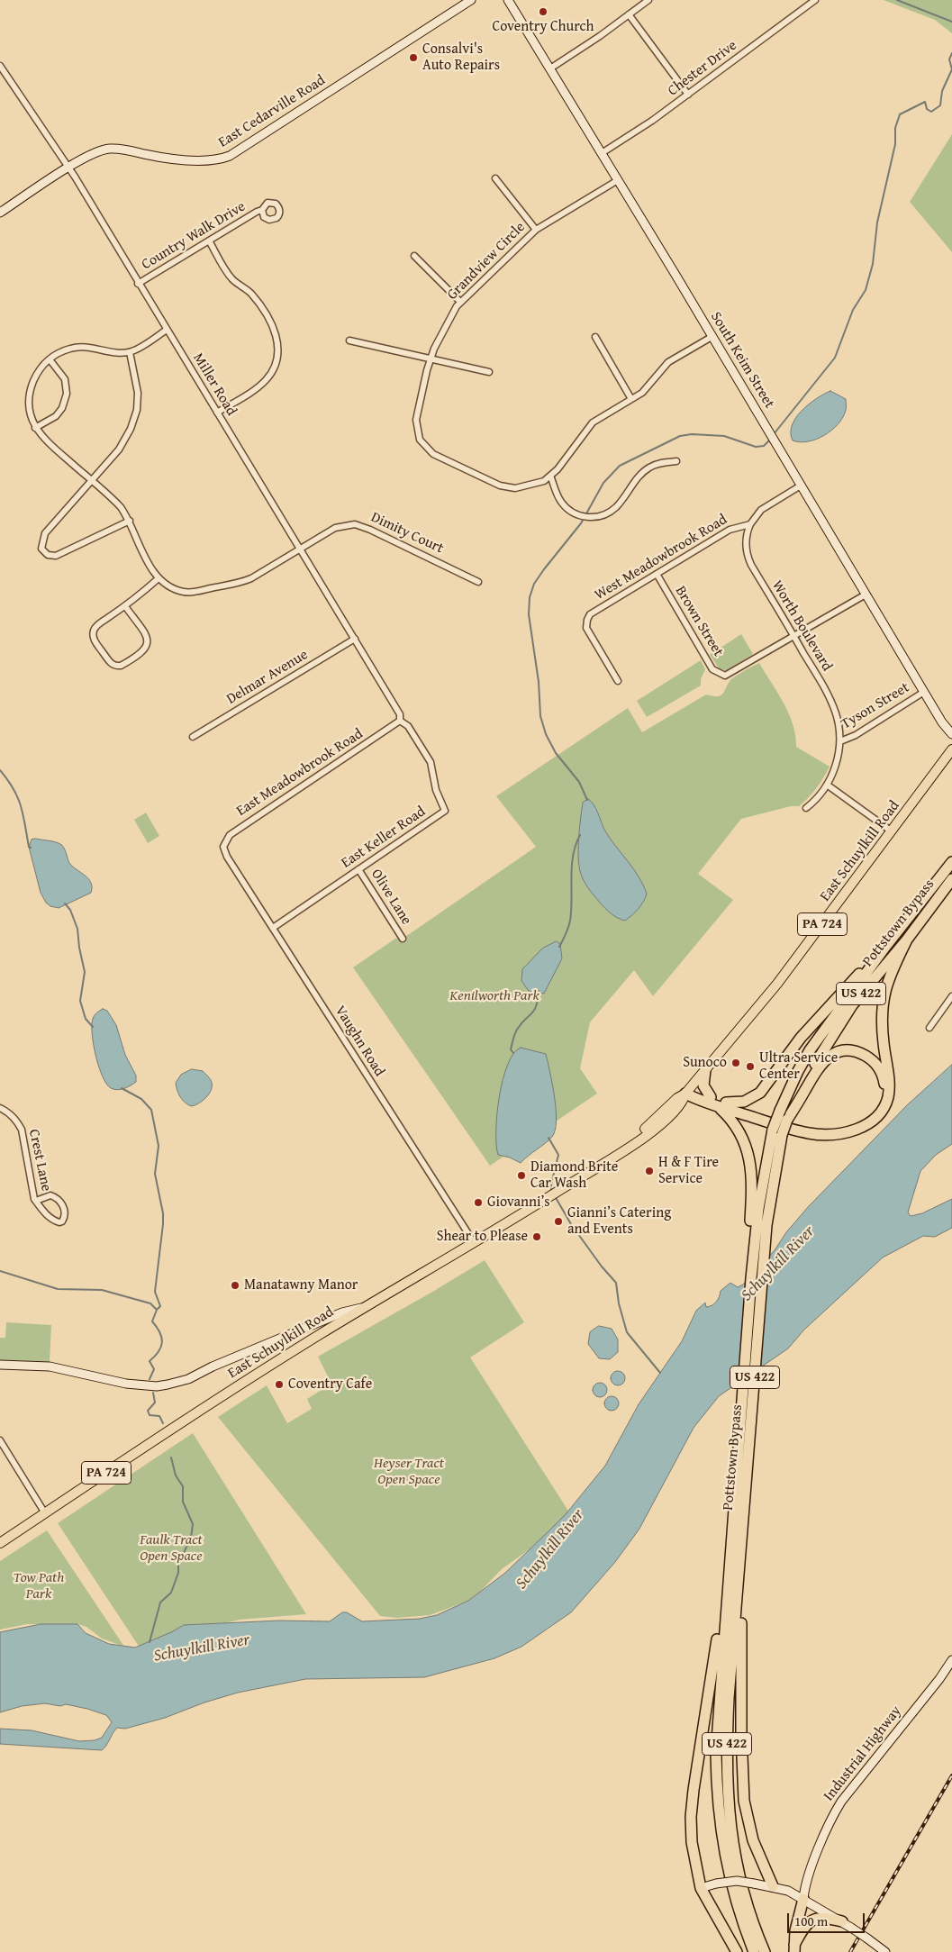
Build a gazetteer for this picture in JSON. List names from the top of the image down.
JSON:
{
  "streets": {
    "highway": ["Pottstown Bypass", "US 422"],
    "main road": ["East Schuylkill Road", "PA 724"],
    "street": [
      "Chester Drive",
      "East Cedarville Road",
      "Country Walk Drive",
      "Grandview Circle",
      "South Keim Street",
      "Miller Road",
      "Dimity Court",
      "West Meadowbrook Road",
      "Brown Street",
      "Worth Boulevard",
      "Delmar Avenue",
      "Tyson Street",
      "East Meadowbrook Road",
      "East Keller Road",
      "Olive Lane",
      "Vaughn Road",
      "Crest Lane",
      "Industrial Highway"
    ]
  },
  "crossings": [
    ["Chester Drive", "South Keim Street"],
    ["East Cedarville Road", "Miller Road"],
    ["Country Walk Drive", "Miller Road"],
    ["Grandview Circle", "South Keim Street"],
    ["South Keim Street", "West Meadowbrook Road"],
    ["South Keim Street", "Tyson Street"],
    ["Miller Road", "Dimity Court"],
    ["Miller Road", "Delmar Avenue"],
    ["Miller Road", "East Meadowbrook Road"],
    ["Miller Road", "East Keller Road"],
    ["West Meadowbrook Road", "Brown Street"],
    ["West Meadowbrook Road", "Worth Boulevard"],
    ["Brown Street", "Worth Boulevard"],
    ["Worth Boulevard", "Tyson Street"],
    ["East Meadowbrook Road", "East Keller Road"],
    ["East Meadowbrook Road", "Vaughn Road"],
    ["East Keller Road", "Olive Lane"],
    ["East Keller Road", "Vaughn Road"],
    ["East Schuylkill Road", "Vaughn Road"]
  ],
  "water": ["Schuylkill River"],
  "parks": [
    "Kenilworth Park",
    "Heyser Tract Open Space",
    "Faulk Tract Open Space",
    "Tow Path Park"
  ],
  "places": [
    "Coventry Church",
    "Consalvi's Auto Repairs",
    "Sunoco",
    "Ultra Service Center",
    "H & F Tire Service",
    "Diamond Brite Car Wash",
    "Giovanni’s",
    "Gianni’s Catering and Events",
    "Shear to Please",
    "Manatawny Manor",
    "Coventry Cafe"
  ],
  "scale_bar": "100 m"
}
